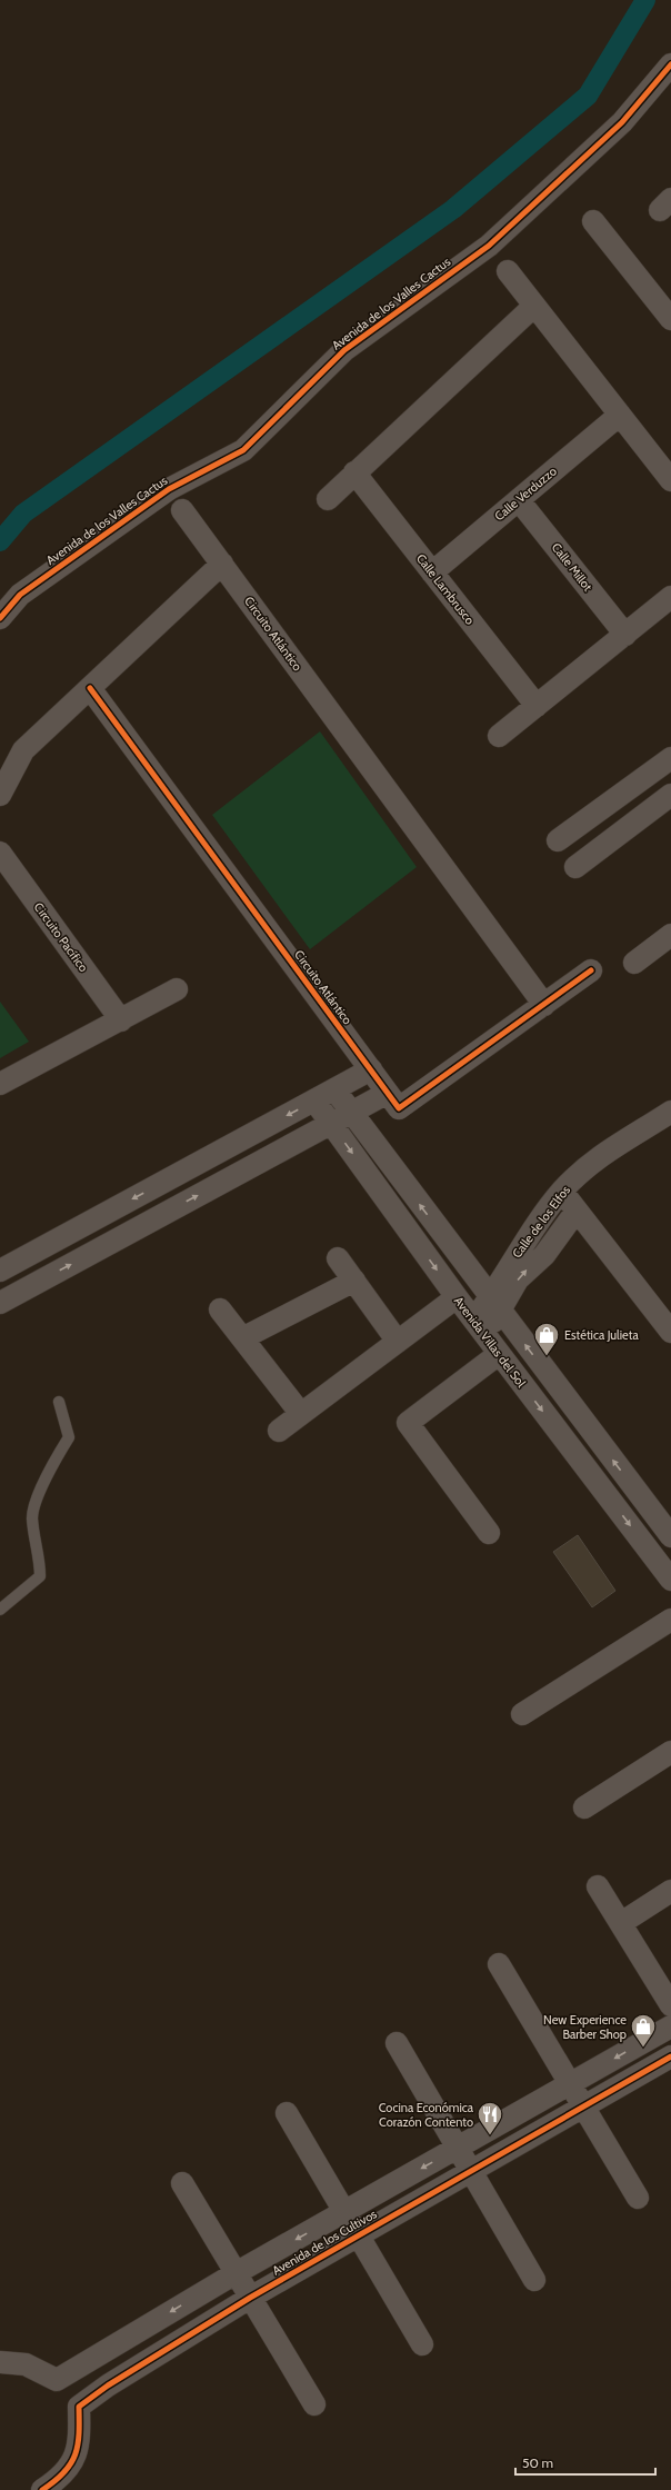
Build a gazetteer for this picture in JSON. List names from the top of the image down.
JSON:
{
  "streets": {
    "street": [
      "Avenida de los Valles Cactus",
      "Calle Verduzzo",
      "Calle Millot",
      "Calle Lambrusco",
      "Circuito Atlántico",
      "Circuito Pacífico",
      "Calle de los Elfos",
      "Avenida Villas del Sol",
      "Avenida de los Cultivos"
    ]
  },
  "crossings": [
    ["Calle Verduzzo", "Calle Millot"],
    ["Calle Verduzzo", "Calle Lambrusco"],
    ["Calle de los Elfos", "Avenida Villas del Sol"]
  ],
  "places": {
    "shop": ["Estética Julieta", "New Experience Barber Shop"],
    "restaurant": ["Cocina Económica Corazón Contento"]
  },
  "scale_bar": "50 m"
}
